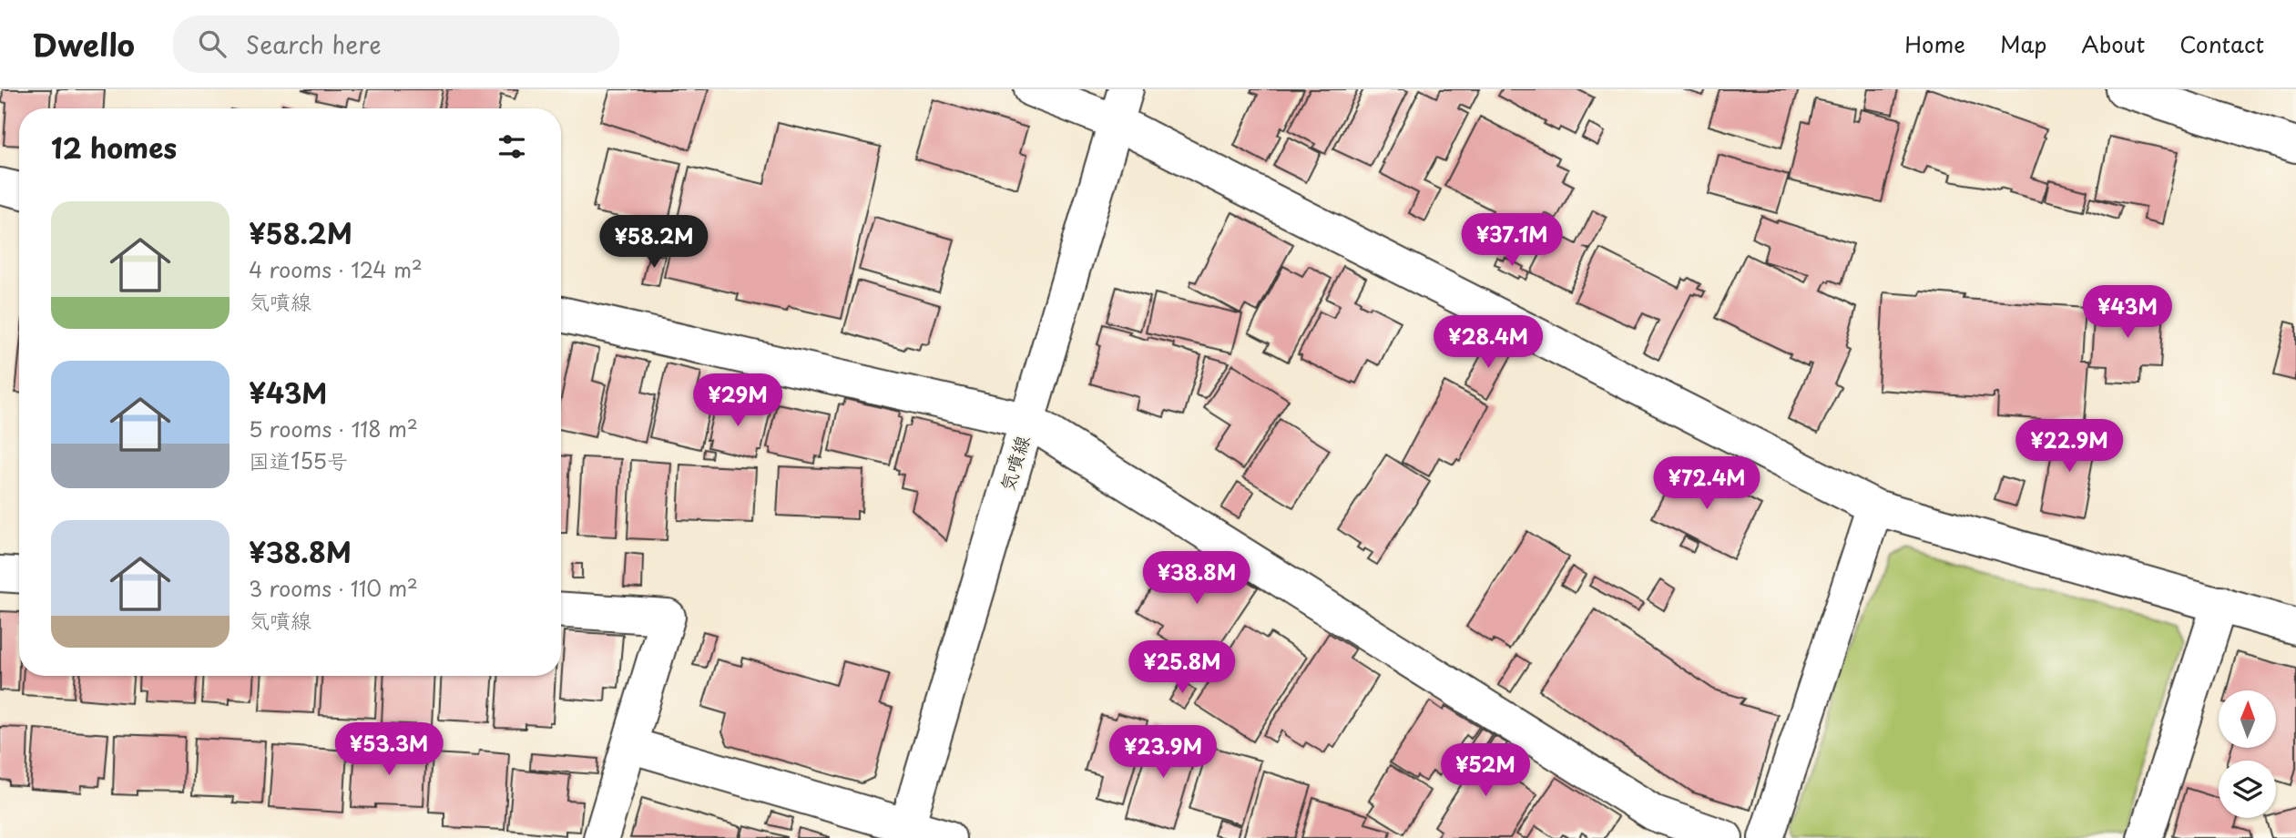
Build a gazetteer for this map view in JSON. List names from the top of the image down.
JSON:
{
  "streets": {
    "main road": ["気噴線"]
  },
  "north": "top",
  "page": {
    "header": "Dwello",
    "search": "Search here",
    "nav": [
      "Home",
      "Map",
      "About",
      "Contact"
    ],
    "heading": "12 homes",
    "list": [
      {
        "name": "¥58.2M",
        "note": "4 rooms · 124 m² · 気噴線"
      },
      {
        "name": "¥43M",
        "note": "5 rooms · 118 m² · 国道155号"
      },
      {
        "name": "¥38.8M",
        "note": "3 rooms · 110 m² · 気噴線"
      }
    ],
    "price": [
      "¥37.1M",
      "¥58.2M",
      "¥43M",
      "¥28.4M",
      "¥29M",
      "¥22.9M",
      "¥72.4M",
      "¥38.8M",
      "¥25.8M",
      "¥53.3M",
      "¥23.9M",
      "¥52M"
    ]
  }
}
